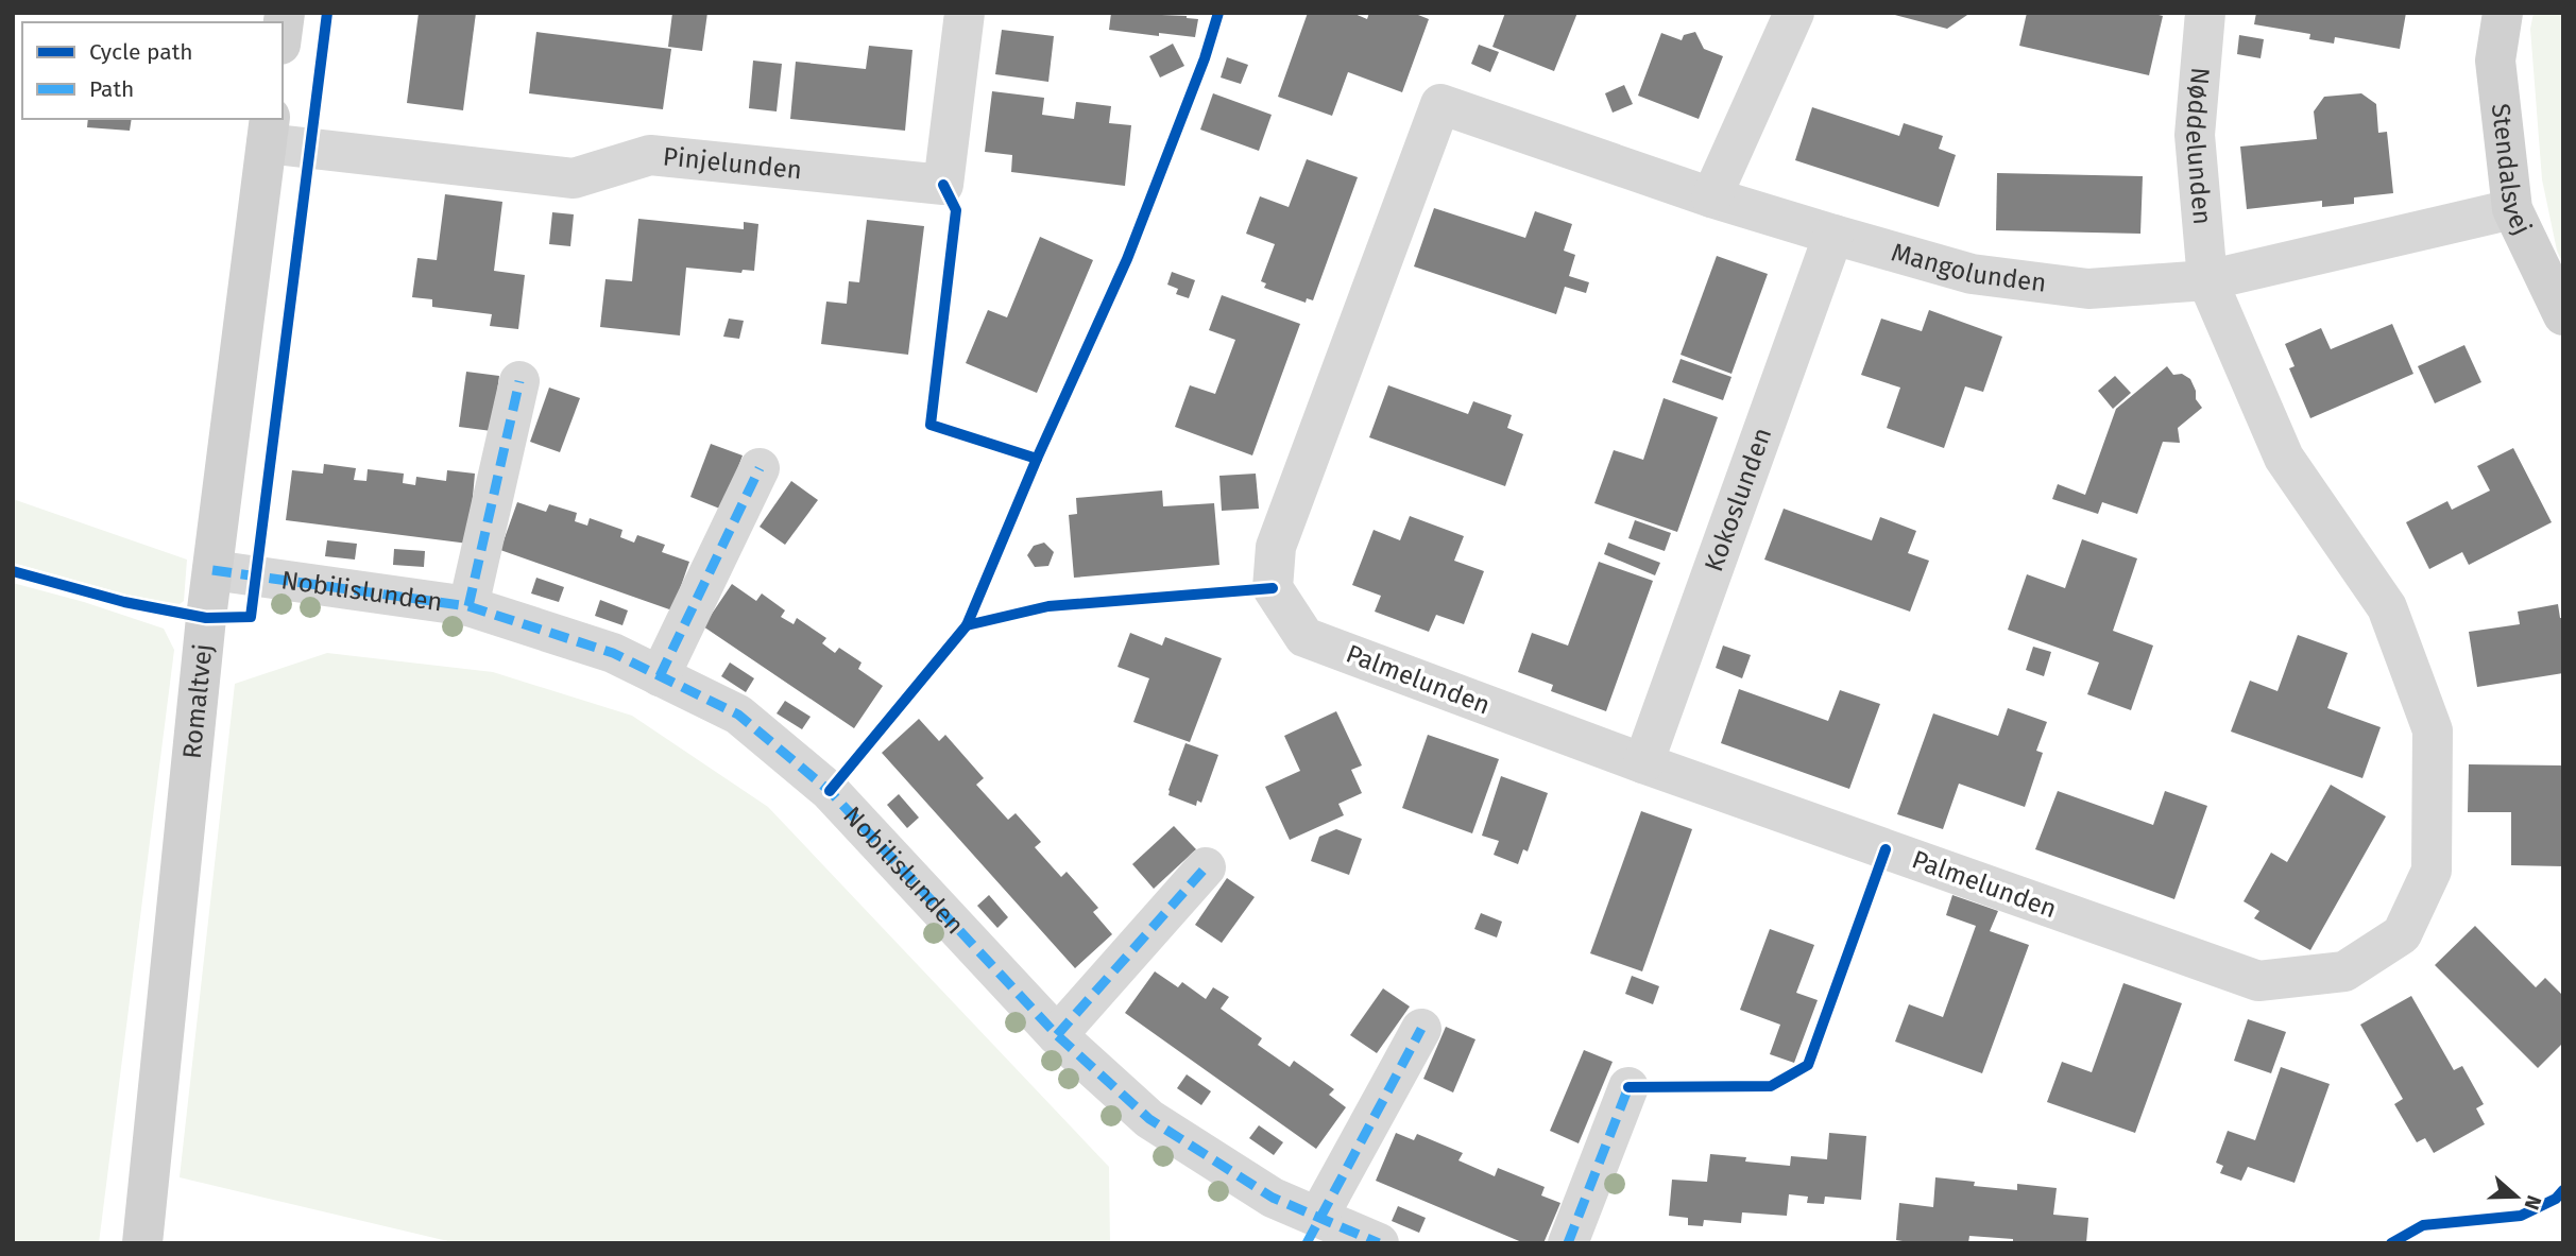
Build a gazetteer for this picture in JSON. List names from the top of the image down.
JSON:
{
  "streets": {
    "street": [
      "Nøddelunden",
      "Pinjelunden",
      "Stendalsvej",
      "Mangolunden",
      "Kokoslunden",
      "Nobilislunden",
      "Palmelunden",
      "Romaltvej"
    ]
  },
  "crossings": [
    ["Nøddelunden", "Mangolunden"],
    ["Nøddelunden", "Palmelunden"],
    ["Pinjelunden", "Romaltvej"],
    ["Stendalsvej", "Mangolunden"],
    ["Mangolunden", "Kokoslunden"],
    ["Mangolunden", "Palmelunden"],
    ["Kokoslunden", "Palmelunden"],
    ["Nobilislunden", "Romaltvej"]
  ],
  "legend": ["Cycle path", "Path"],
  "north": "right"
}
